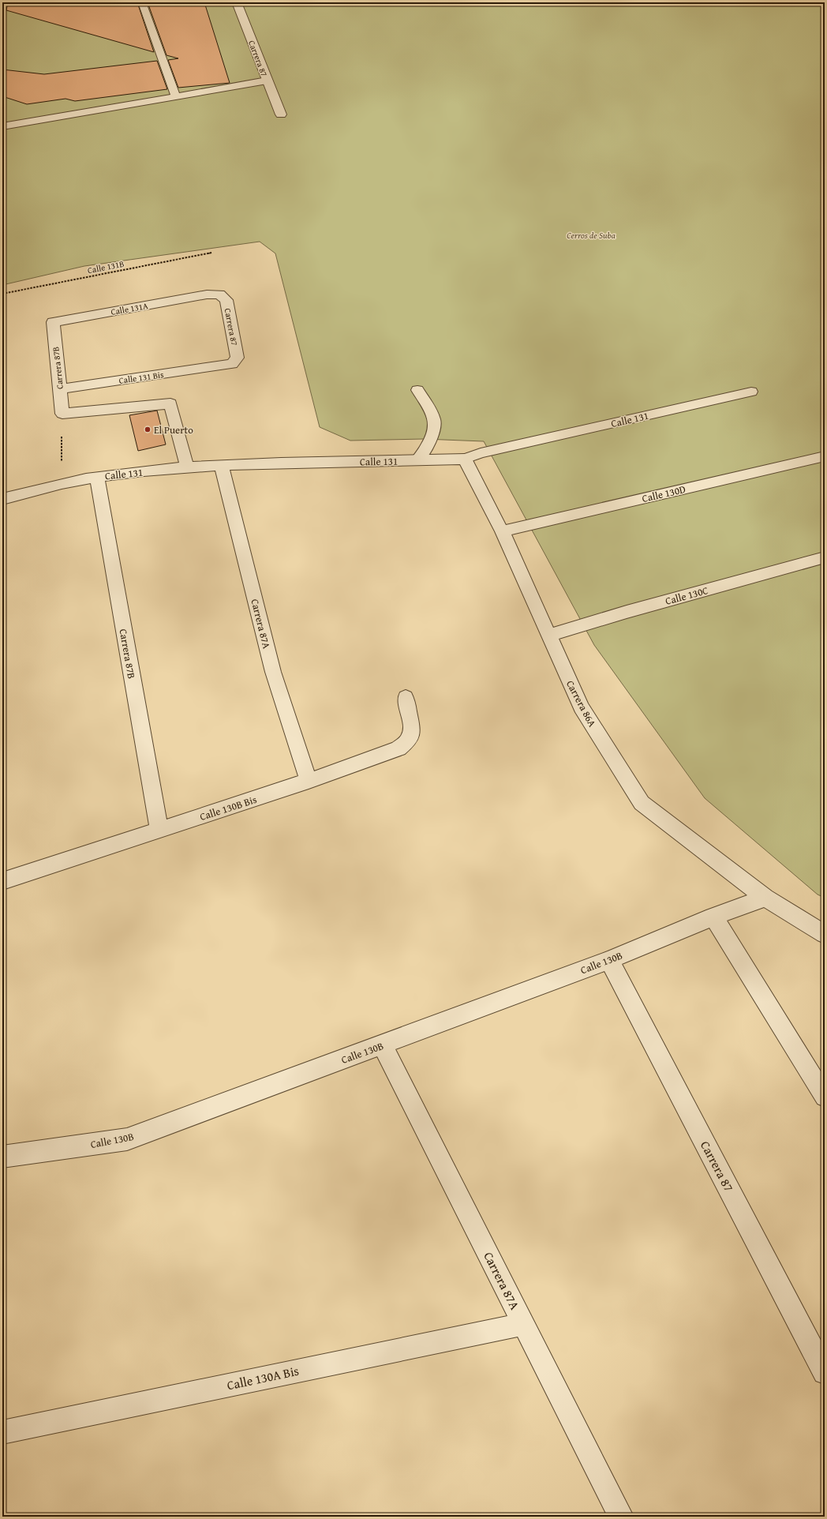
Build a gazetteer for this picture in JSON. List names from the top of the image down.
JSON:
{
  "streets": {
    "street": [
      "Carrera 87",
      "Calle 131A",
      "Carrera 87B",
      "Calle 131 Bis",
      "Calle 131",
      "Calle 130D",
      "Calle 130C",
      "Carrera 87A",
      "Carrera 86A",
      "Calle 130B Bis",
      "Calle 130B",
      "Calle 130A Bis"
    ],
    "path": ["Calle 131B"]
  },
  "crossings": [
    ["Carrera 87", "Calle 131A"],
    ["Carrera 87", "Calle 131 Bis"],
    ["Carrera 87", "Calle 130B"],
    ["Calle 131A", "Carrera 87B"],
    ["Carrera 87B", "Calle 131 Bis"],
    ["Carrera 87B", "Calle 131"],
    ["Carrera 87B", "Calle 130B Bis"],
    ["Calle 131", "Carrera 87A"],
    ["Calle 131", "Carrera 86A"],
    ["Calle 130D", "Carrera 86A"],
    ["Calle 130C", "Carrera 86A"],
    ["Carrera 87A", "Calle 130B Bis"],
    ["Carrera 87A", "Calle 130B"],
    ["Carrera 87A", "Calle 130A Bis"],
    ["Carrera 86A", "Calle 130B"]
  ],
  "parks": ["Cerros de Suba"],
  "places": ["El Puerto"]
}
